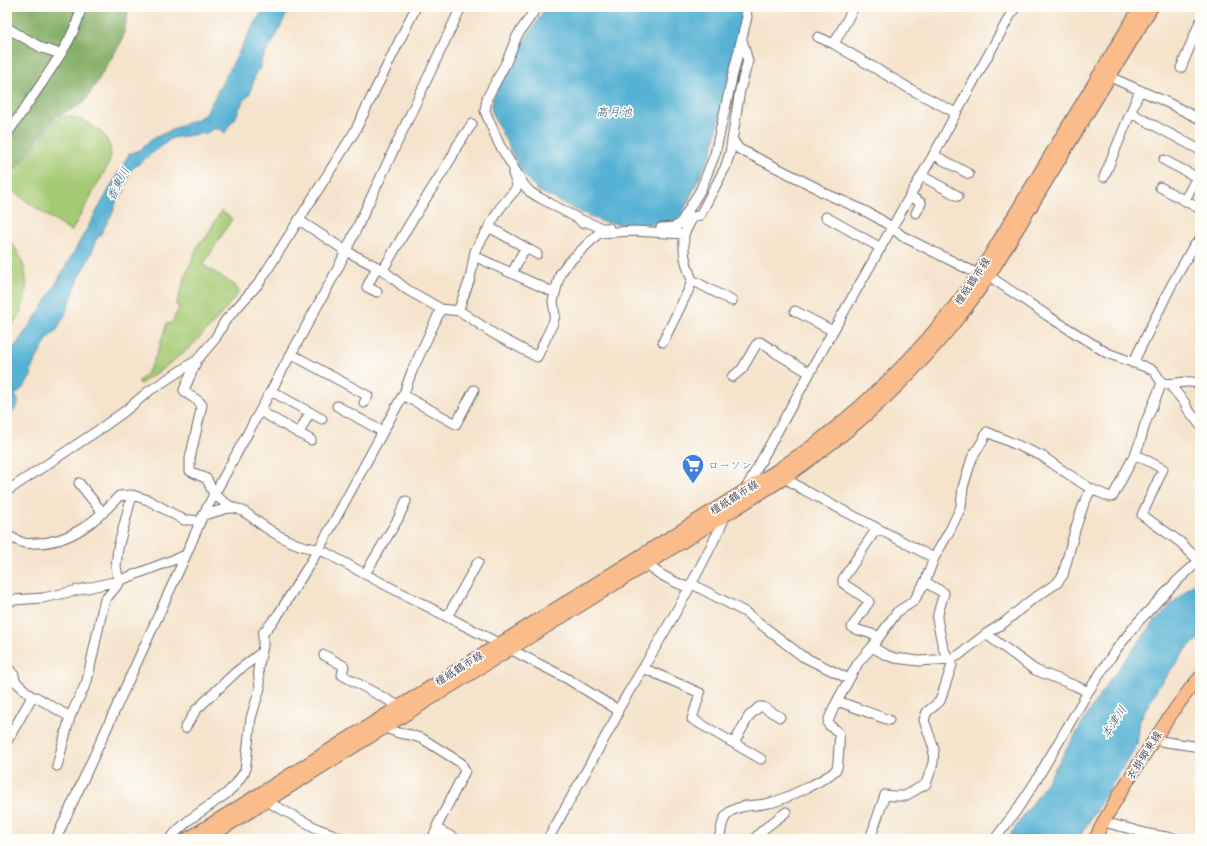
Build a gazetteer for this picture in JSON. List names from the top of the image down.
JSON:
{
  "streets": {
    "main road": ["檀紙鶴市線", "衣掛郷東線"]
  },
  "water": ["高月池", "香東川", "本津川"],
  "places": {
    "supermarket": ["ローソン"]
  }
}
